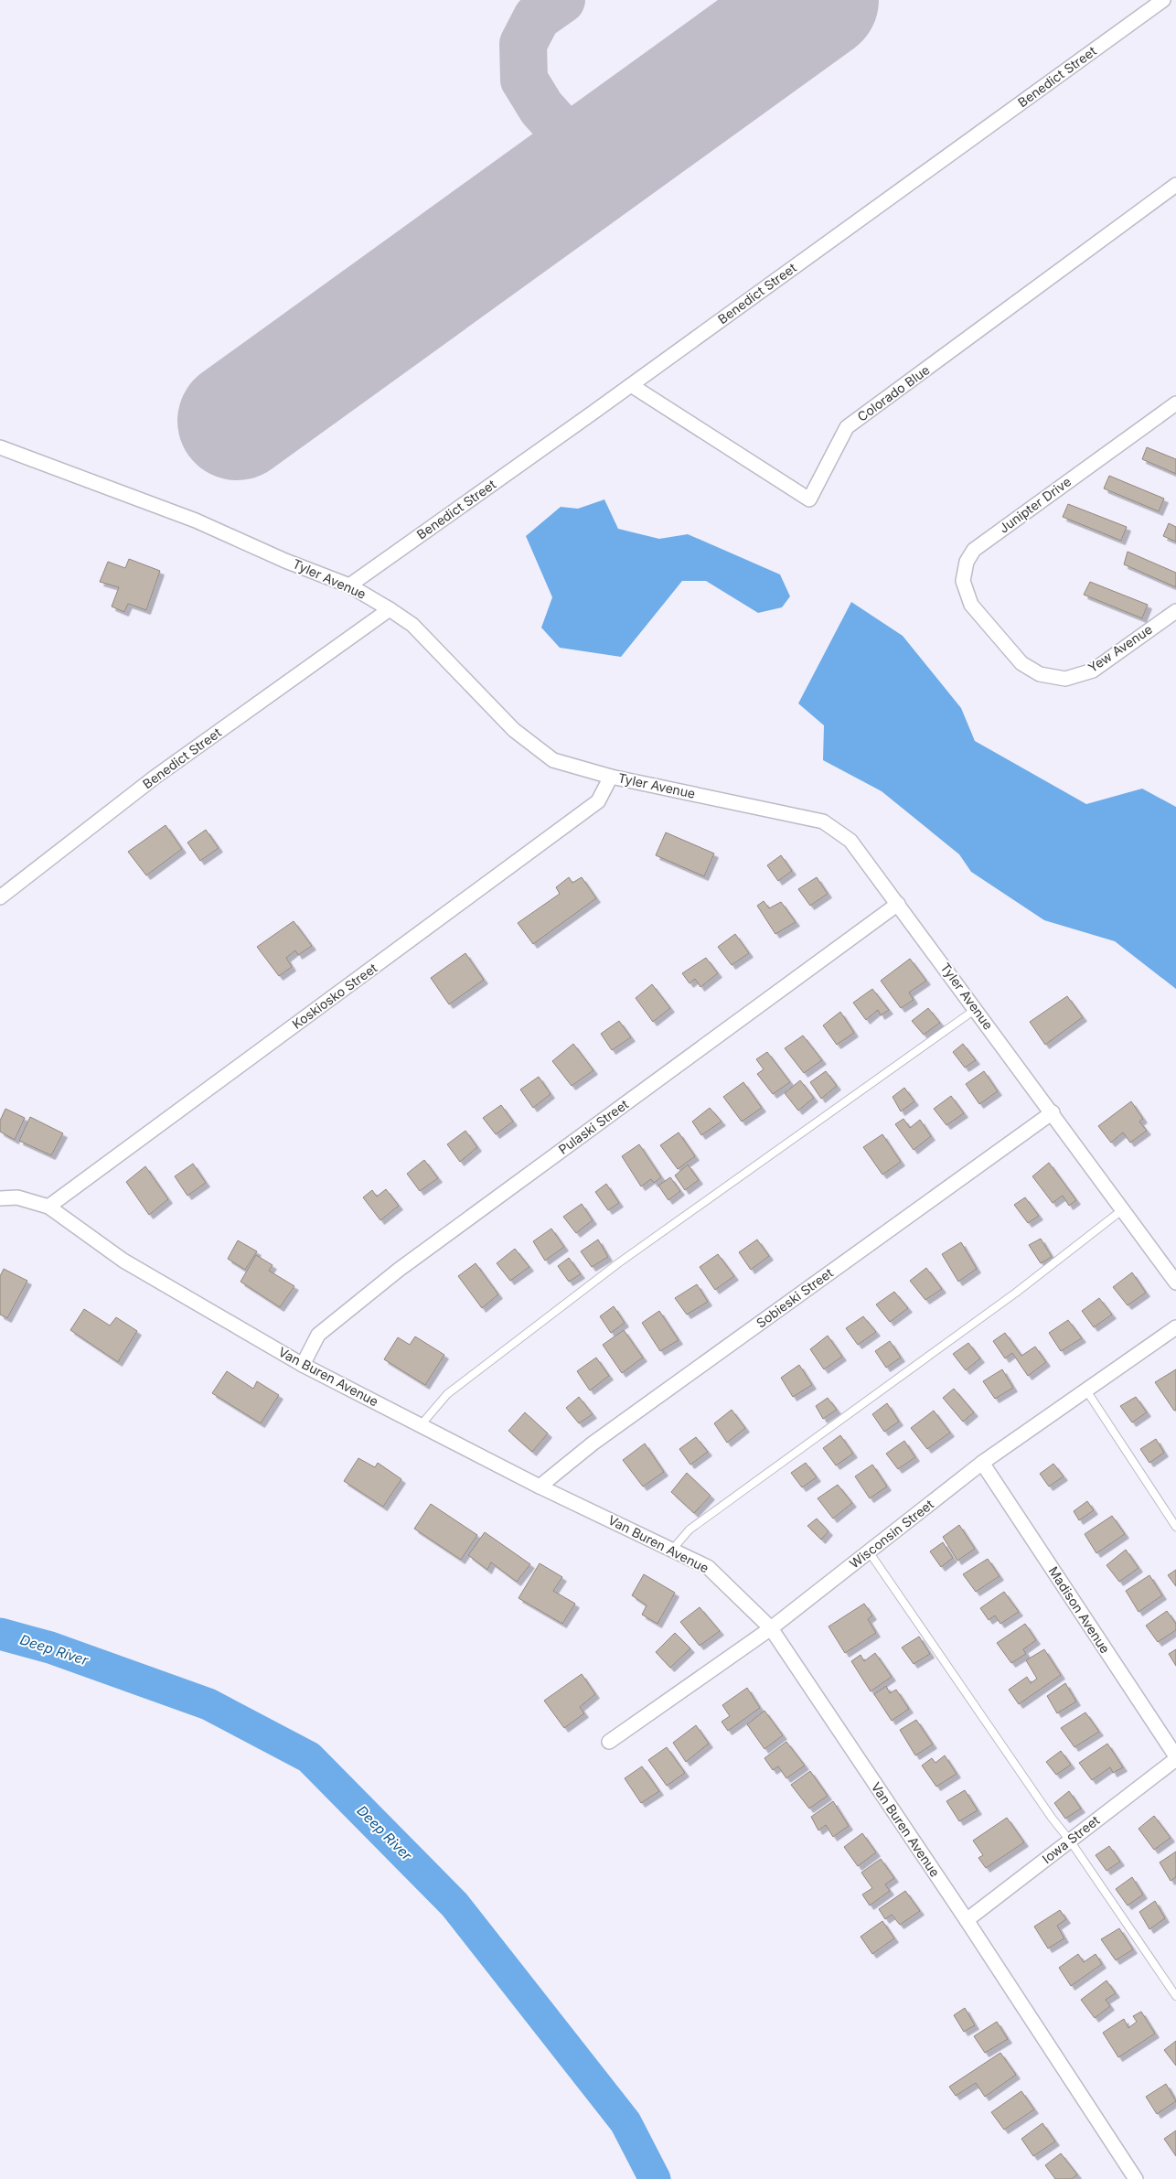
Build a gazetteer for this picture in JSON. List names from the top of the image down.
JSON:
{
  "streets": {
    "street": [
      "Benedict Street",
      "Colorado Blue",
      "Junipter Drive",
      "Tyler Avenue",
      "Yew Avenue",
      "Koskiosko Street",
      "Pulaski Street",
      "Sobieski Street",
      "Van Buren Avenue",
      "Wisconsin Street",
      "Madison Avenue",
      "Iowa Street"
    ]
  },
  "crossings": [
    ["Benedict Street", "Colorado Blue"],
    ["Benedict Street", "Tyler Avenue"],
    ["Junipter Drive", "Yew Avenue"],
    ["Tyler Avenue", "Koskiosko Street"],
    ["Tyler Avenue", "Pulaski Street"],
    ["Tyler Avenue", "Sobieski Street"],
    ["Koskiosko Street", "Van Buren Avenue"],
    ["Pulaski Street", "Van Buren Avenue"],
    ["Sobieski Street", "Van Buren Avenue"],
    ["Van Buren Avenue", "Wisconsin Street"],
    ["Van Buren Avenue", "Iowa Street"],
    ["Wisconsin Street", "Madison Avenue"],
    ["Madison Avenue", "Iowa Street"]
  ],
  "water": ["Deep River"]
}
